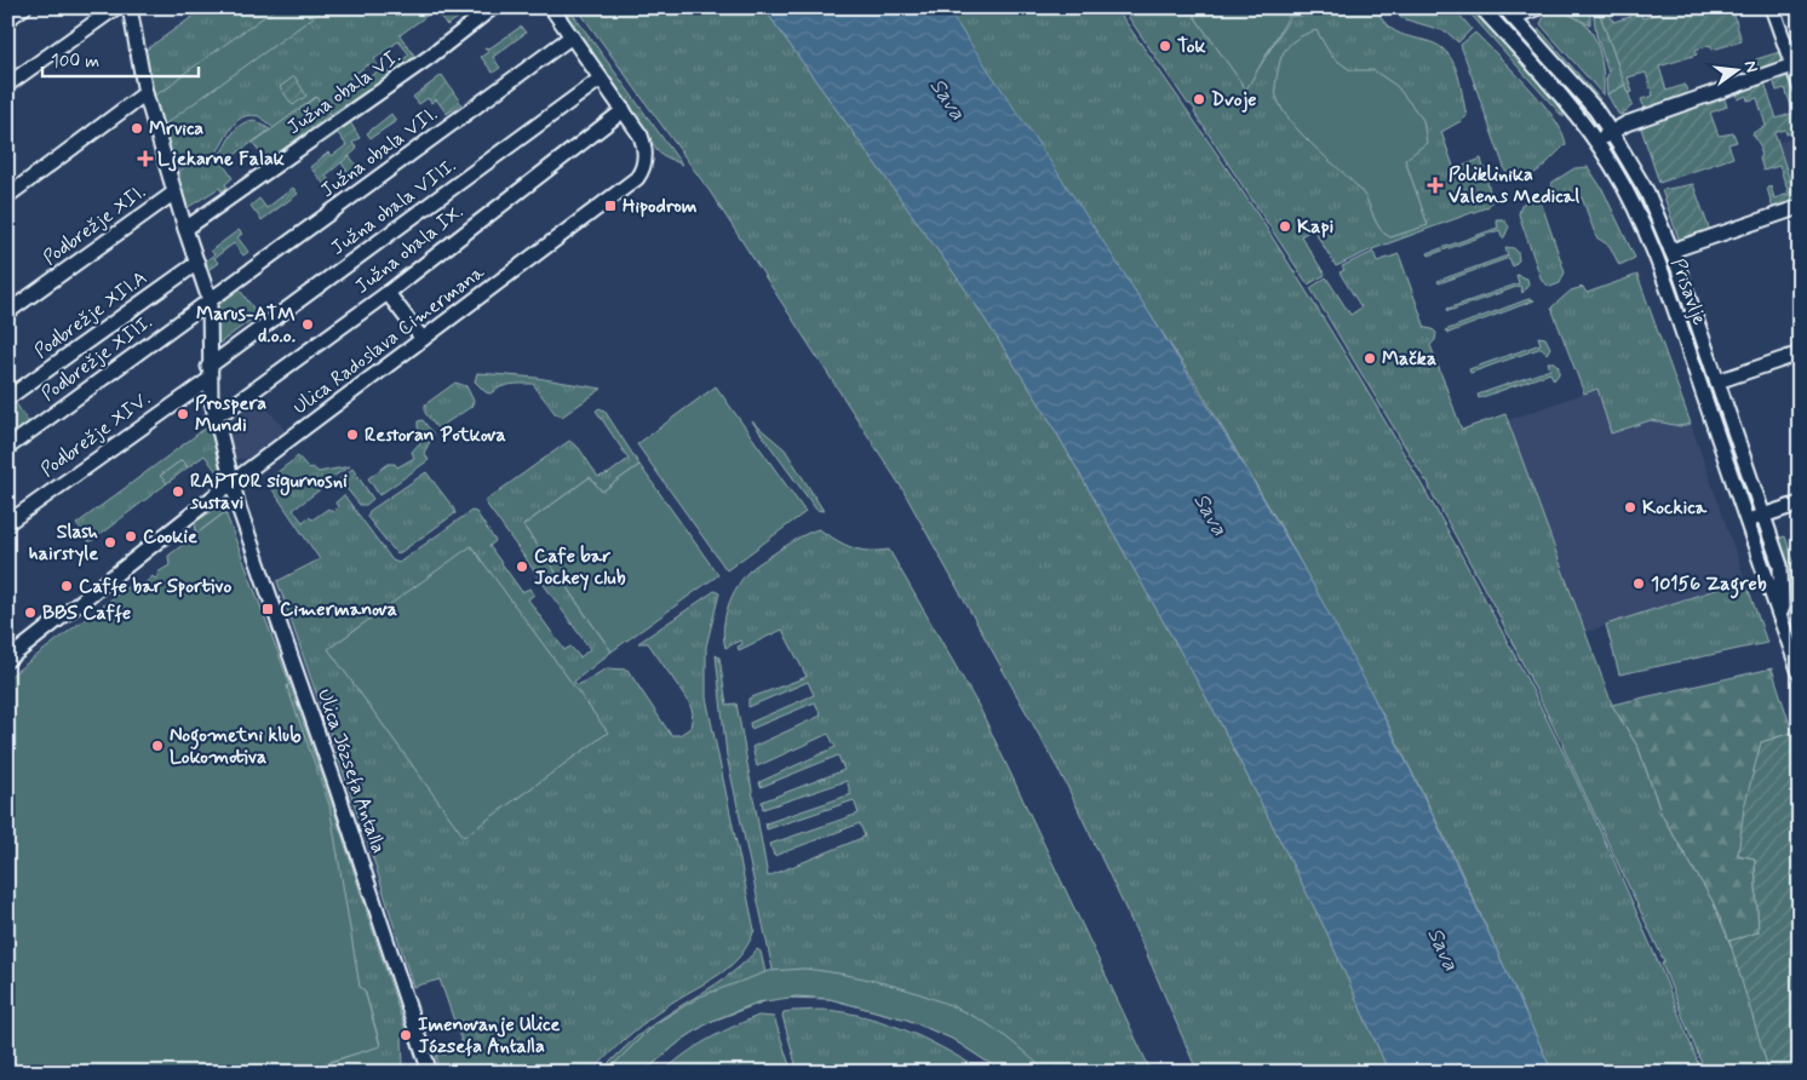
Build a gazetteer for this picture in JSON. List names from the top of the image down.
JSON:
{
  "streets": {
    "street": [
      "Južna obala VI.",
      "Južna obala VII.",
      "Južna obala VIII.",
      "Podbrežje XII.",
      "Južna obala IX.",
      "Prisavlje",
      "Podbrežje XII.A",
      "Ulica Radoslava Cimermana",
      "Podbrežje XIII.",
      "Podbrežje XIV.",
      "Ulica Józsefa Antalla"
    ]
  },
  "crossings": [
    ["Južna obala VI.", "Ulica Józsefa Antalla"],
    ["Južna obala VII.", "Ulica Radoslava Cimermana"],
    ["Južna obala VII.", "Podbrežje XIII."],
    ["Južna obala VII.", "Ulica Józsefa Antalla"],
    ["Južna obala VIII.", "Ulica Radoslava Cimermana"],
    ["Južna obala VIII.", "Podbrežje XIV."],
    ["Južna obala VIII.", "Ulica Józsefa Antalla"],
    ["Podbrežje XII.", "Ulica Józsefa Antalla"],
    ["Južna obala IX.", "Ulica Radoslava Cimermana"],
    ["Južna obala IX.", "Ulica Józsefa Antalla"],
    ["Podbrežje XII.A", "Ulica Józsefa Antalla"],
    ["Ulica Radoslava Cimermana", "Ulica Józsefa Antalla"],
    ["Podbrežje XIII.", "Ulica Józsefa Antalla"],
    ["Podbrežje XIV.", "Ulica Józsefa Antalla"]
  ],
  "water": ["Sava"],
  "places": {
    "other": [
      "Tok",
      "Dvoje",
      "Mrvica",
      "Kapi",
      "Marus-ATM d.o.o.",
      "Mačka",
      "Prospera Mundi",
      "Restoran Potkova",
      "RAPTOR sigurnosni sustavi",
      "Kockica",
      "Cookie",
      "Slash hairstyle",
      "Cafe bar Jockey club",
      "10156 Zagreb",
      "Caffe bar Sportivo",
      "BBS Caffe",
      "Nogometni klub Lokomotiva",
      "Imenovanje Ulice Józsefa Antalla"
    ],
    "health": ["Ljekarne Falak", "Poliklinika Valens Medical"],
    "transit": ["Hipodrom", "Cimermanova"]
  },
  "scale_bar": "100 m",
  "north": "right"
}
